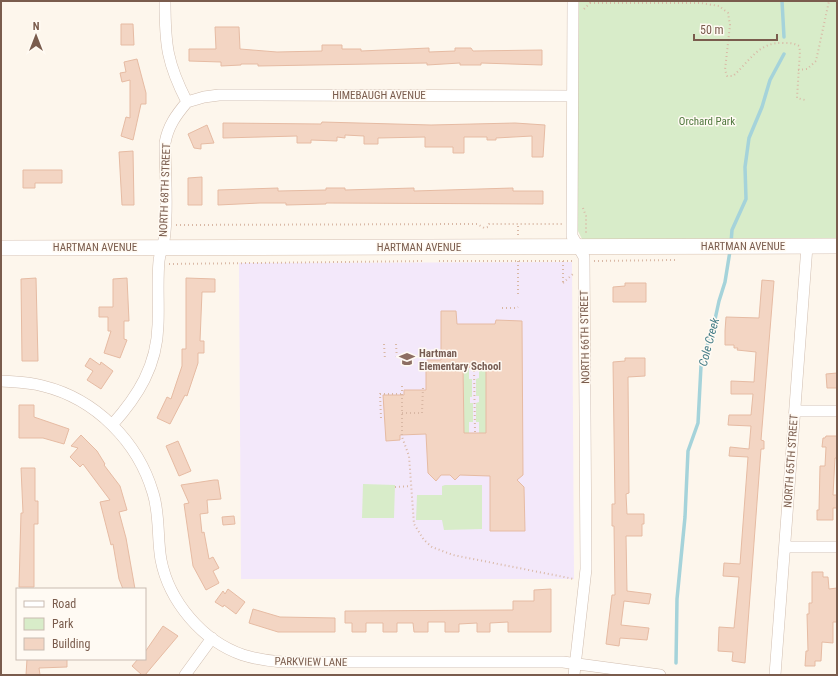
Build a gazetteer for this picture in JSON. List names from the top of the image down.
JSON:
{
  "streets": {
    "main road": ["HARTMAN AVENUE"],
    "street": [
      "HIMEBAUGH AVENUE",
      "NORTH 68TH STREET",
      "NORTH 66TH STREET",
      "NORTH 65TH STREET",
      "PARKVIEW LANE"
    ]
  },
  "crossings": [
    ["HIMEBAUGH AVENUE", "NORTH 68TH STREET"],
    ["HIMEBAUGH AVENUE", "NORTH 66TH STREET"],
    ["NORTH 68TH STREET", "HARTMAN AVENUE"],
    ["NORTH 68TH STREET", "PARKVIEW LANE"],
    ["HARTMAN AVENUE", "NORTH 66TH STREET"],
    ["HARTMAN AVENUE", "NORTH 65TH STREET"],
    ["NORTH 66TH STREET", "PARKVIEW LANE"]
  ],
  "water": ["Cole Creek"],
  "parks": ["Orchard Park"],
  "places": {
    "school or university": ["Hartman Elementary School"]
  },
  "legend": ["Road", "Park", "Building"],
  "scale_bar": "50 m",
  "north": "top"
}
